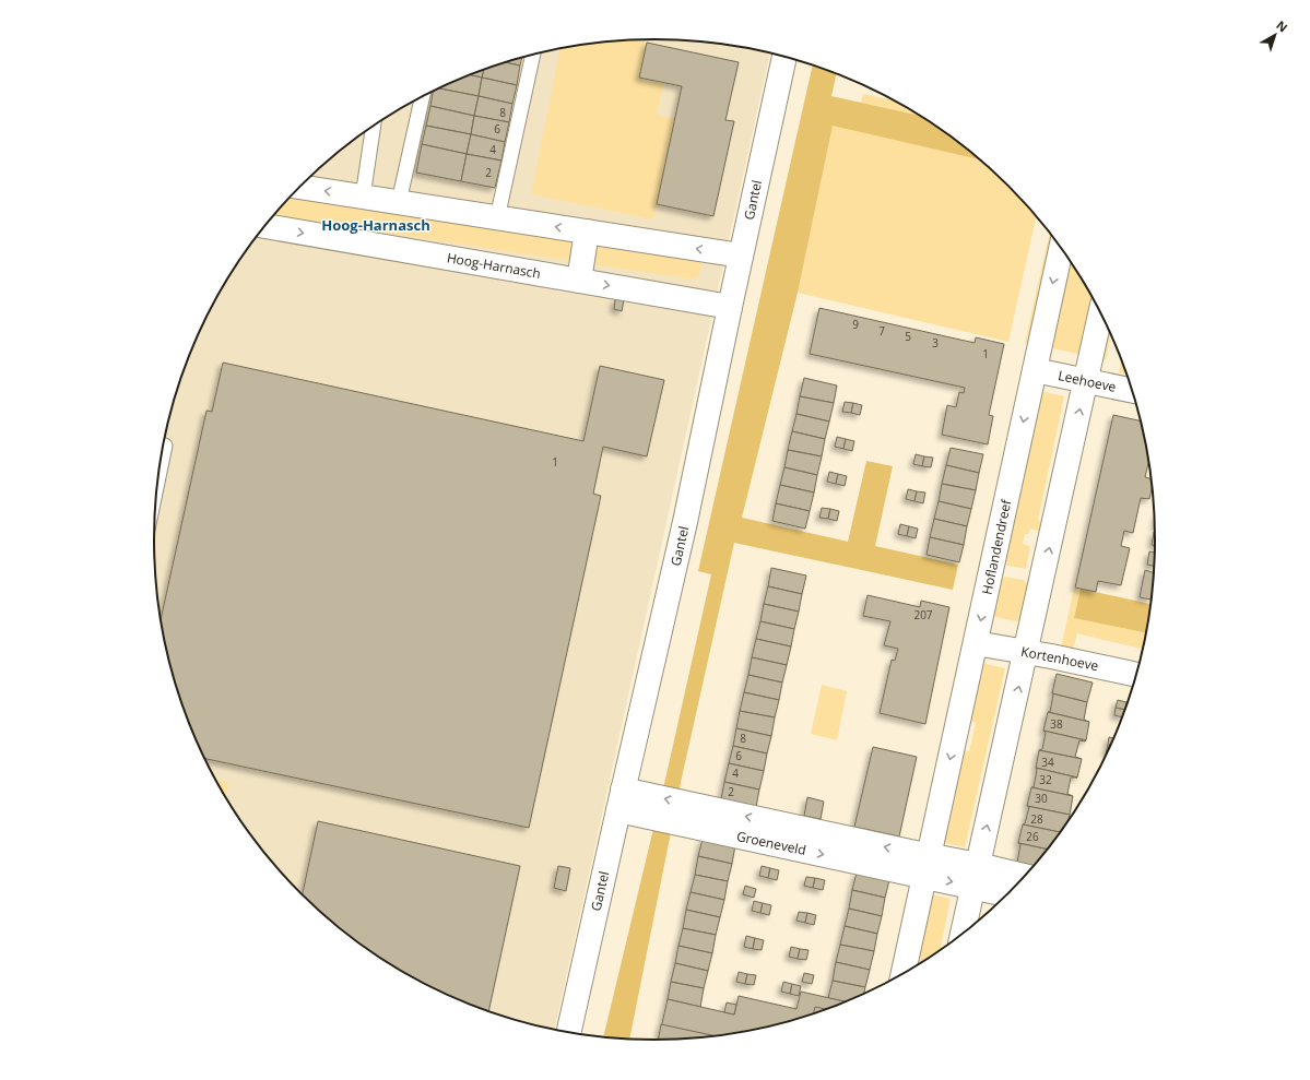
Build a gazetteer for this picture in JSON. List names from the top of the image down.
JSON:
{
  "streets": {
    "street": [
      "Gantel",
      "Hoog-Harnasch",
      "Leehoeve",
      "Hoflandendreef",
      "Kortenhoeve",
      "Groeneveld"
    ]
  },
  "crossings": [
    ["Gantel", "Hoog-Harnasch"],
    ["Gantel", "Groeneveld"],
    ["Leehoeve", "Hoflandendreef"],
    ["Hoflandendreef", "Kortenhoeve"],
    ["Hoflandendreef", "Groeneveld"]
  ],
  "districts": ["Hoog-Harnasch"],
  "house_numbers": [
    "8",
    "6",
    "4",
    "2",
    "9",
    "7",
    "5",
    "3",
    "1",
    "1",
    "207",
    "38",
    "8",
    "6",
    "34",
    "4",
    "32",
    "2",
    "30",
    "28",
    "26"
  ],
  "north": "top right"
}
